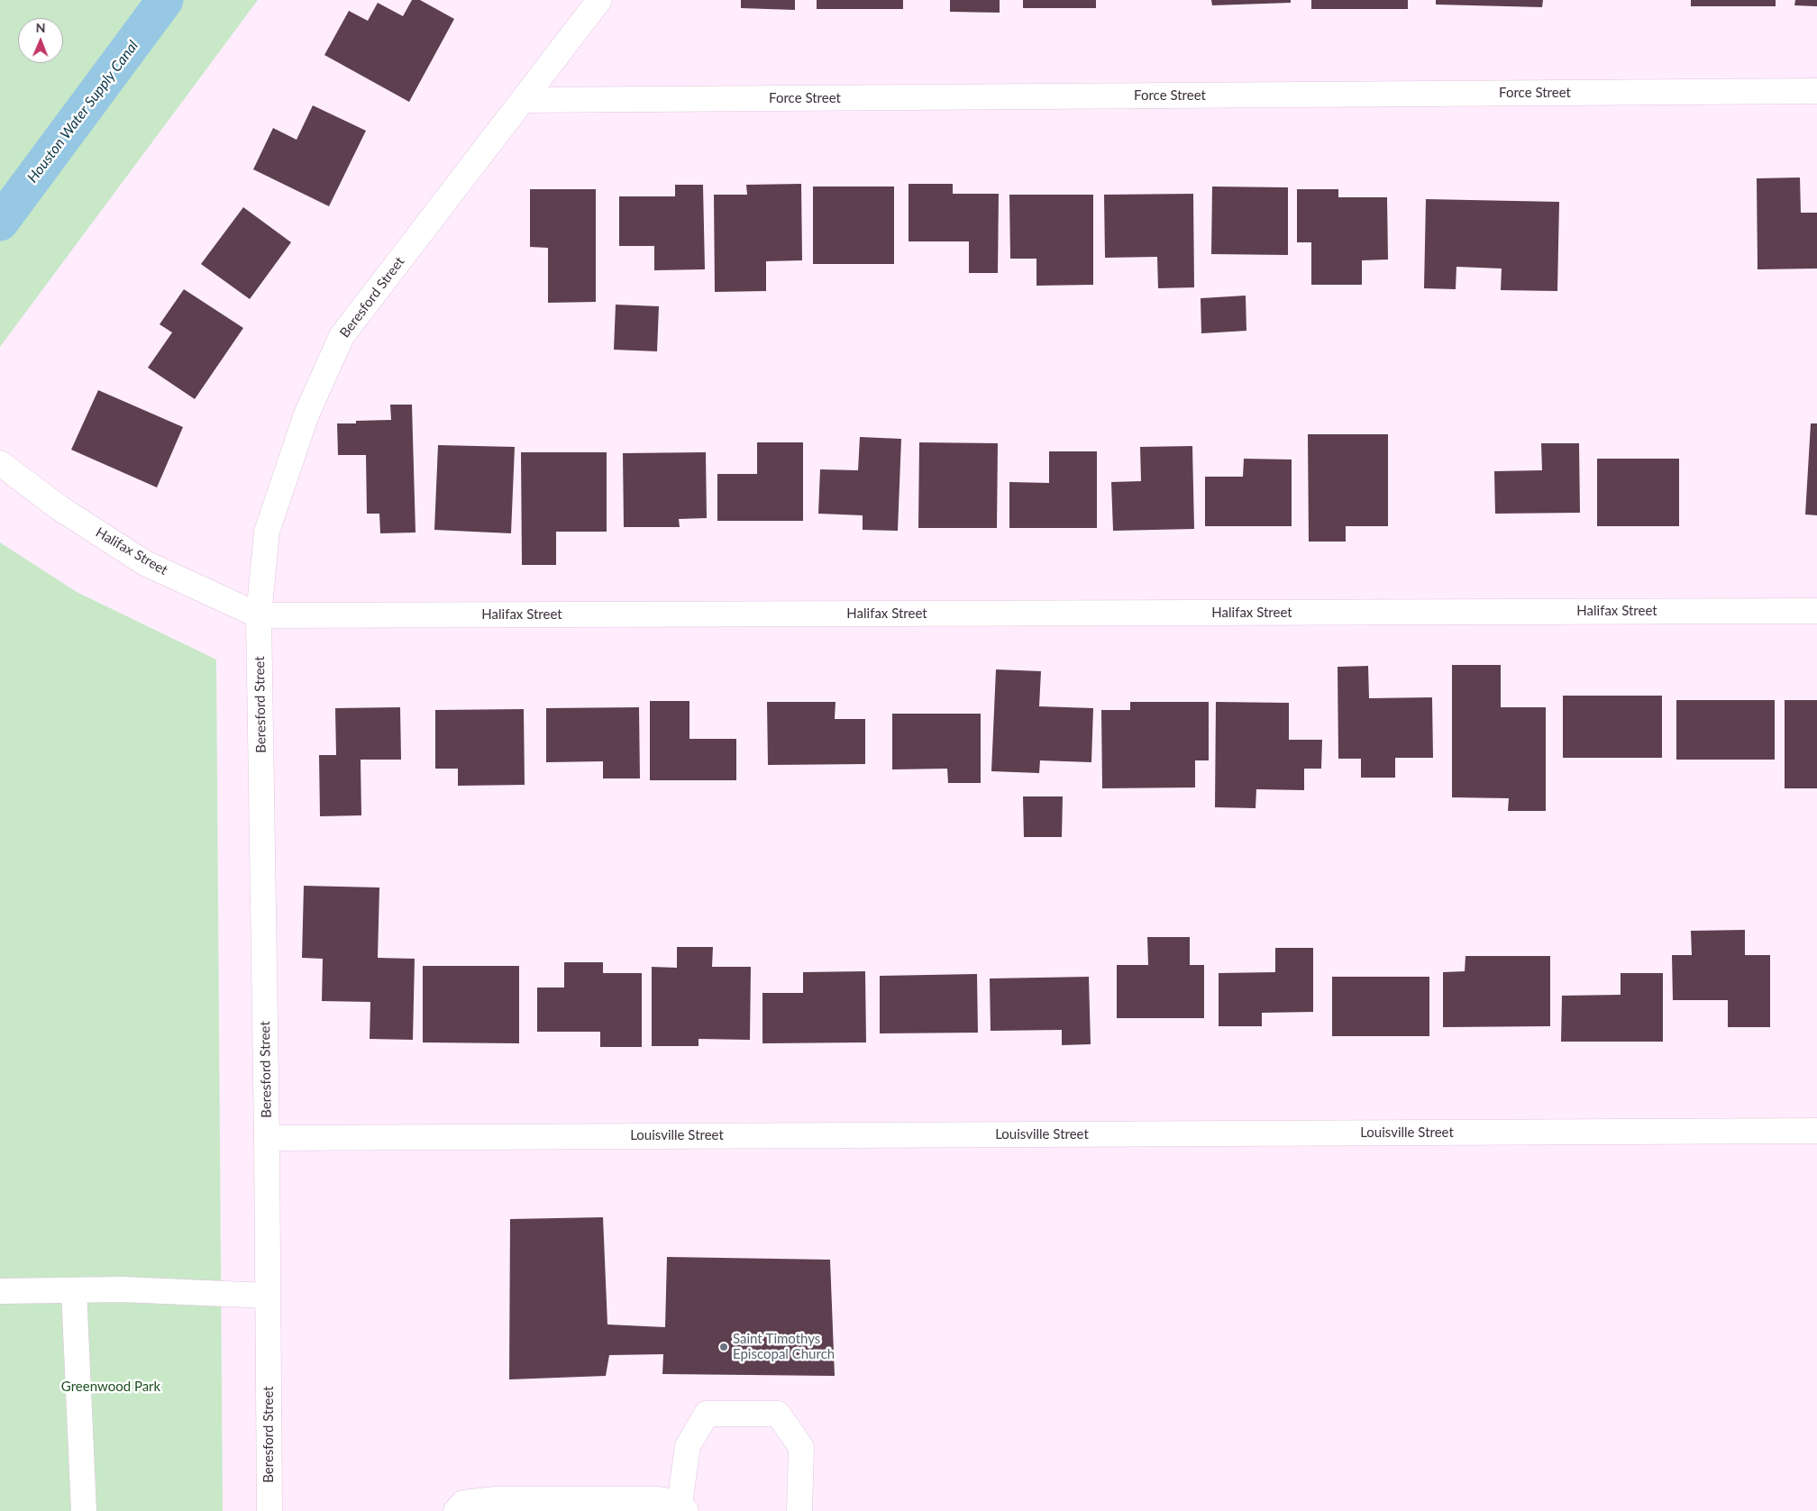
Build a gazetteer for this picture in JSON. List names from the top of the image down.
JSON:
{
  "streets": {
    "street": [
      "Force Street",
      "Beresford Street",
      "Halifax Street",
      "Louisville Street"
    ]
  },
  "crossings": [
    ["Force Street", "Beresford Street"],
    ["Beresford Street", "Halifax Street"],
    ["Beresford Street", "Louisville Street"]
  ],
  "water": ["Houston Water Supply Canal"],
  "parks": ["Greenwood Park"],
  "places": ["Saint Timothys Episcopal Church"],
  "north": "top"
}
